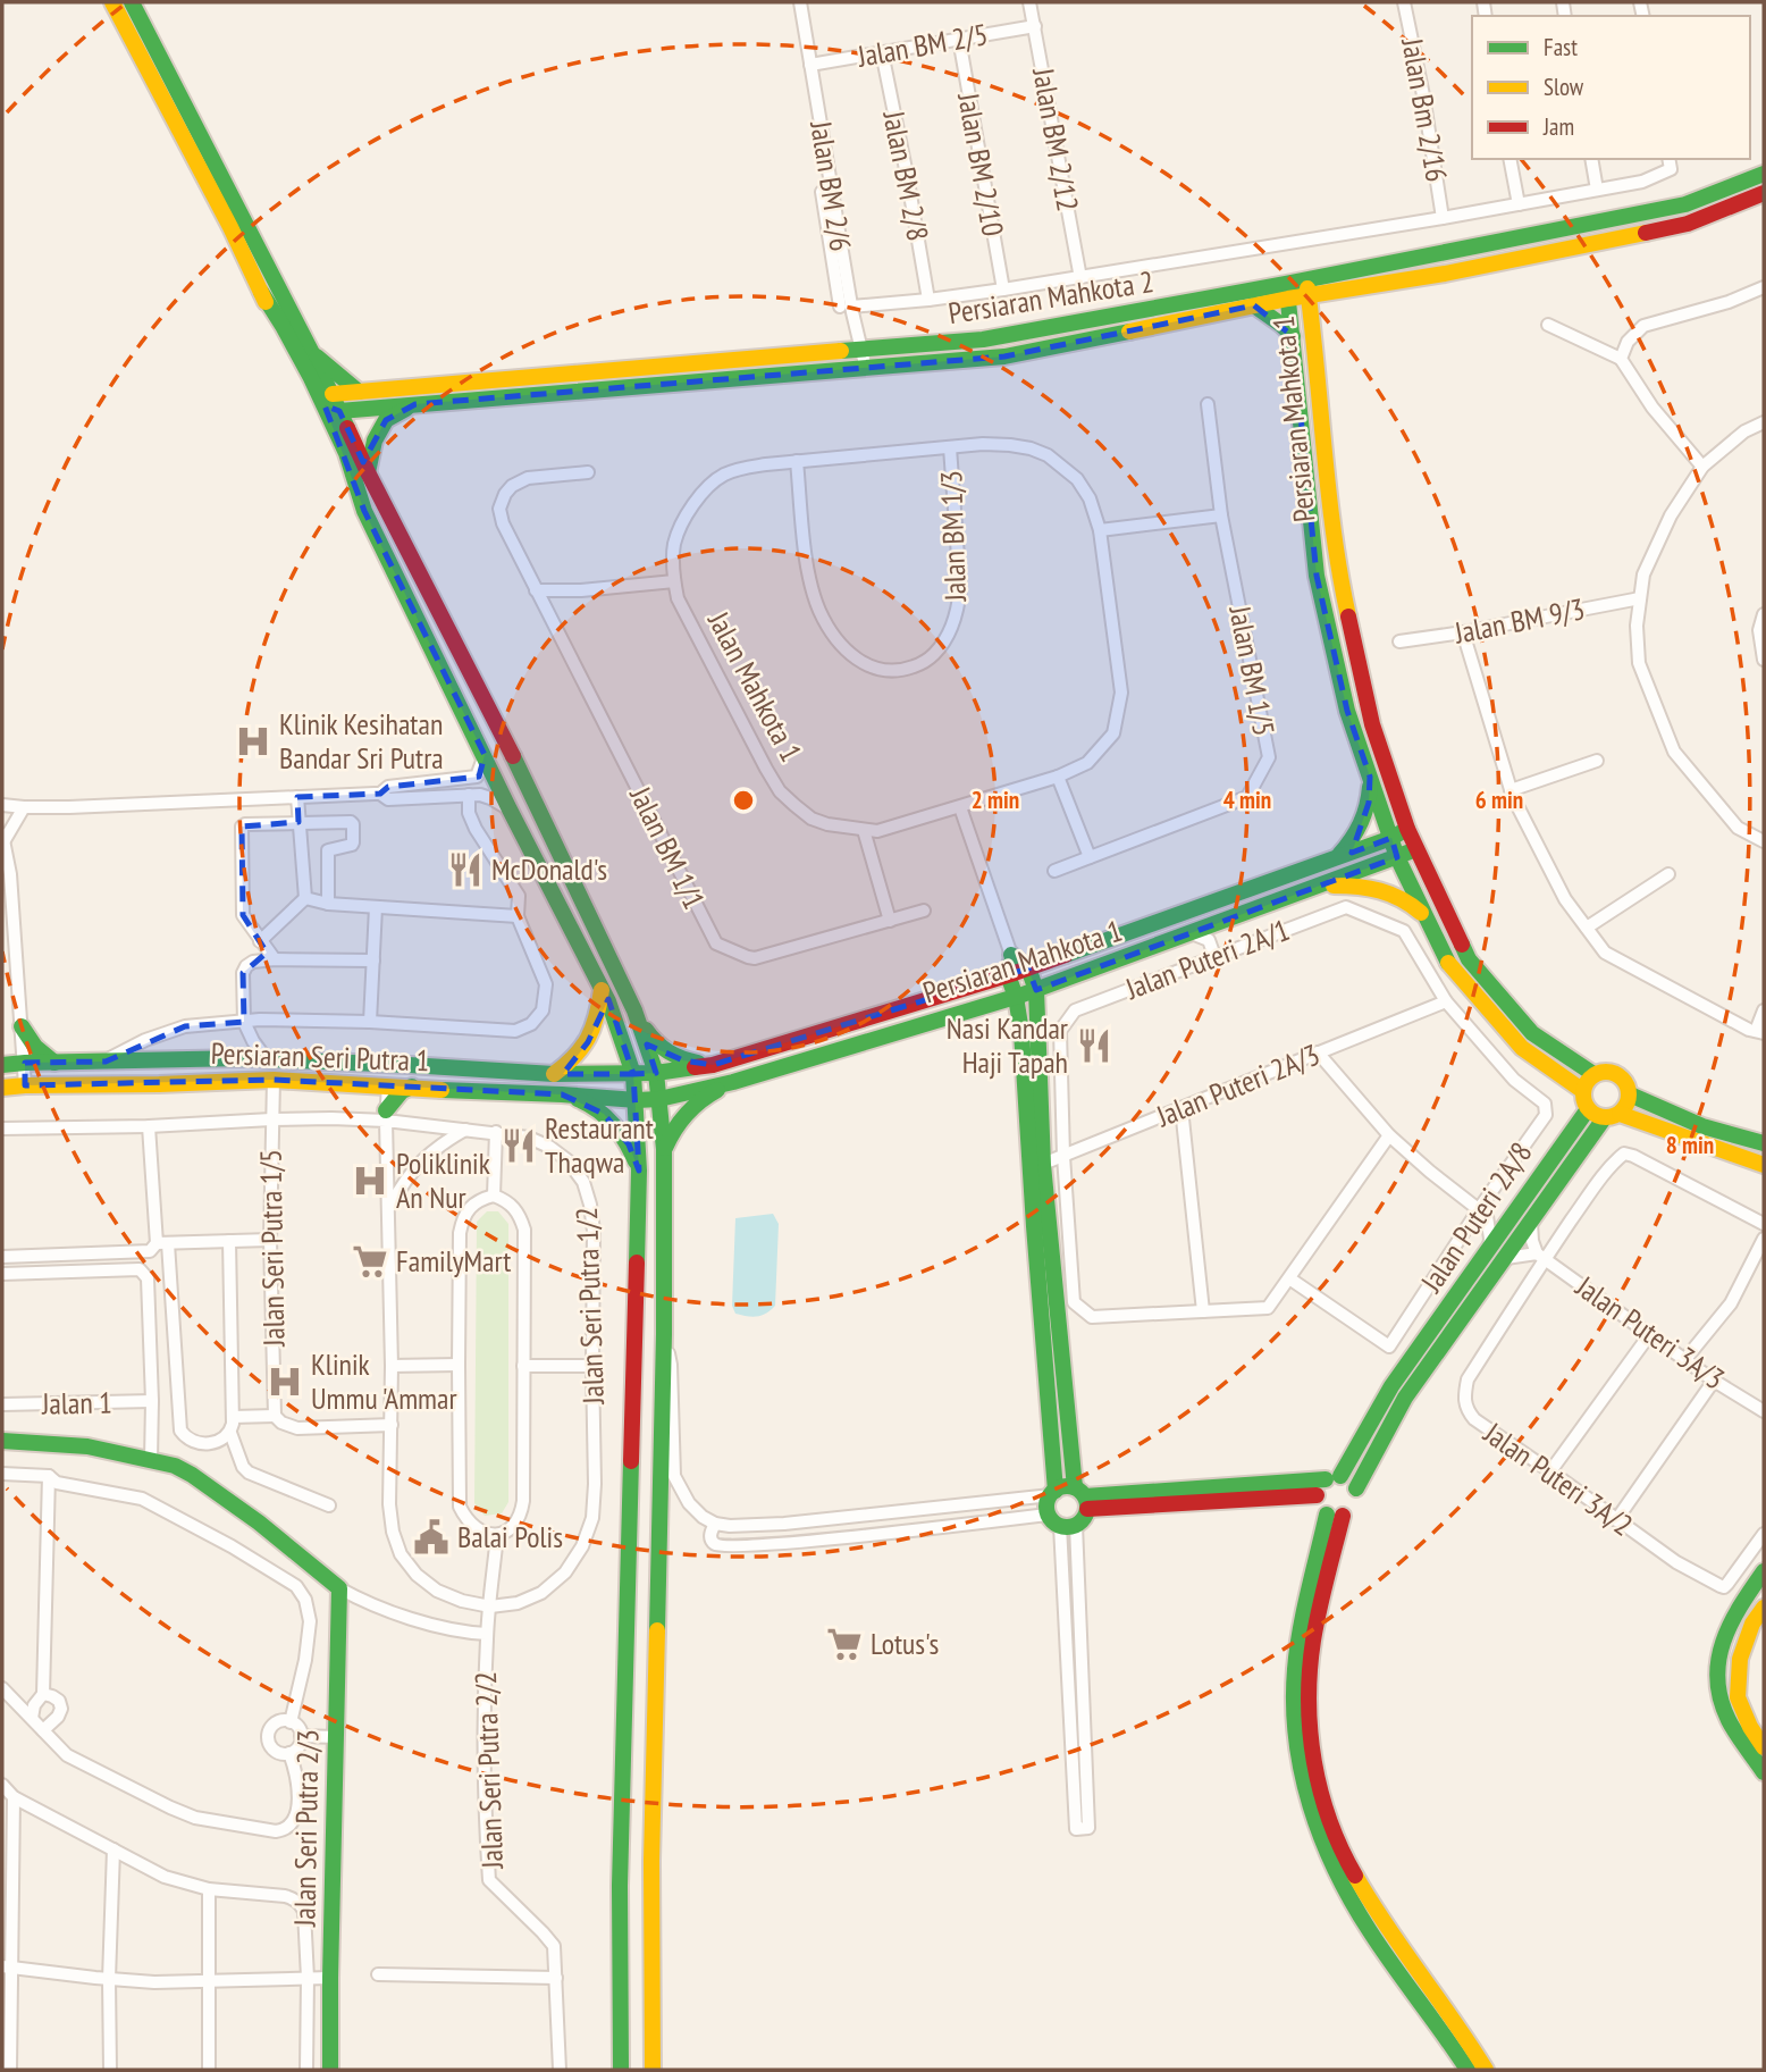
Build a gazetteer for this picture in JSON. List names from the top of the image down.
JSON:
{
  "streets": {
    "main road": [
      "Persiaran Mahkota 2",
      "Persiaran Mahkota 1",
      "Persiaran Seri Putra 1",
      "Jalan Seri Putra 2/3"
    ],
    "street": [
      "Jalan BM 2/5",
      "Jalan Bm 2/16",
      "Jalan BM 2/12",
      "Jalan BM 2/10",
      "Jalan BM 2/8",
      "Jalan BM 2/6",
      "Jalan BM 1/3",
      "Jalan BM 9/3",
      "Jalan BM 1/5",
      "Jalan Mahkota 1",
      "Jalan BM 1/1",
      "Jalan Puteri 2A/1",
      "Jalan Puteri 2A/3",
      "Jalan Puteri 2A/8",
      "Jalan Seri Putra 1/5",
      "Jalan Seri Putra 1/2",
      "Jalan Puteri 3A/3",
      "Jalan 1",
      "Jalan Puteri 3A/2",
      "Jalan Seri Putra 2/2"
    ]
  },
  "crossings": [
    ["Jalan BM 2/5", "Jalan BM 2/12"],
    ["Jalan BM 2/5", "Jalan BM 2/10"],
    ["Jalan BM 2/5", "Jalan BM 2/8"],
    ["Jalan BM 2/5", "Jalan BM 2/6"],
    ["Jalan BM 2/6", "Persiaran Mahkota 2"],
    ["Persiaran Mahkota 2", "Persiaran Mahkota 1"],
    ["Persiaran Mahkota 1", "Persiaran Seri Putra 1"],
    ["Jalan BM 1/3", "Jalan Mahkota 1"],
    ["Jalan Puteri 2A/1", "Jalan Puteri 2A/3"],
    ["Jalan Puteri 2A/1", "Jalan Puteri 2A/8"],
    ["Persiaran Seri Putra 1", "Jalan Seri Putra 1/5"],
    ["Jalan Puteri 2A/3", "Jalan Puteri 2A/8"],
    ["Jalan Seri Putra 1/5", "Jalan Seri Putra 1/2"],
    ["Jalan Seri Putra 1/2", "Jalan Seri Putra 2/2"],
    ["Jalan Puteri 3A/3", "Jalan Puteri 3A/2"]
  ],
  "places": {
    "hospital": ["Klinik Kesihatan Bandar Sri Putra", "Poliklinik An Nur", "Klinik Ummu 'Ammar"],
    "restaurant": ["McDonald's", "Nasi Kandar Haji Tapah", "Restaurant Thaqwa"],
    "supermarket": ["FamilyMart", "Lotus's"],
    "public building": ["Balai Polis"]
  },
  "legend": ["Fast", "Slow", "Jam"],
  "rings": [
    "2 min",
    "4 min",
    "6 min",
    "8 min"
  ]
}
